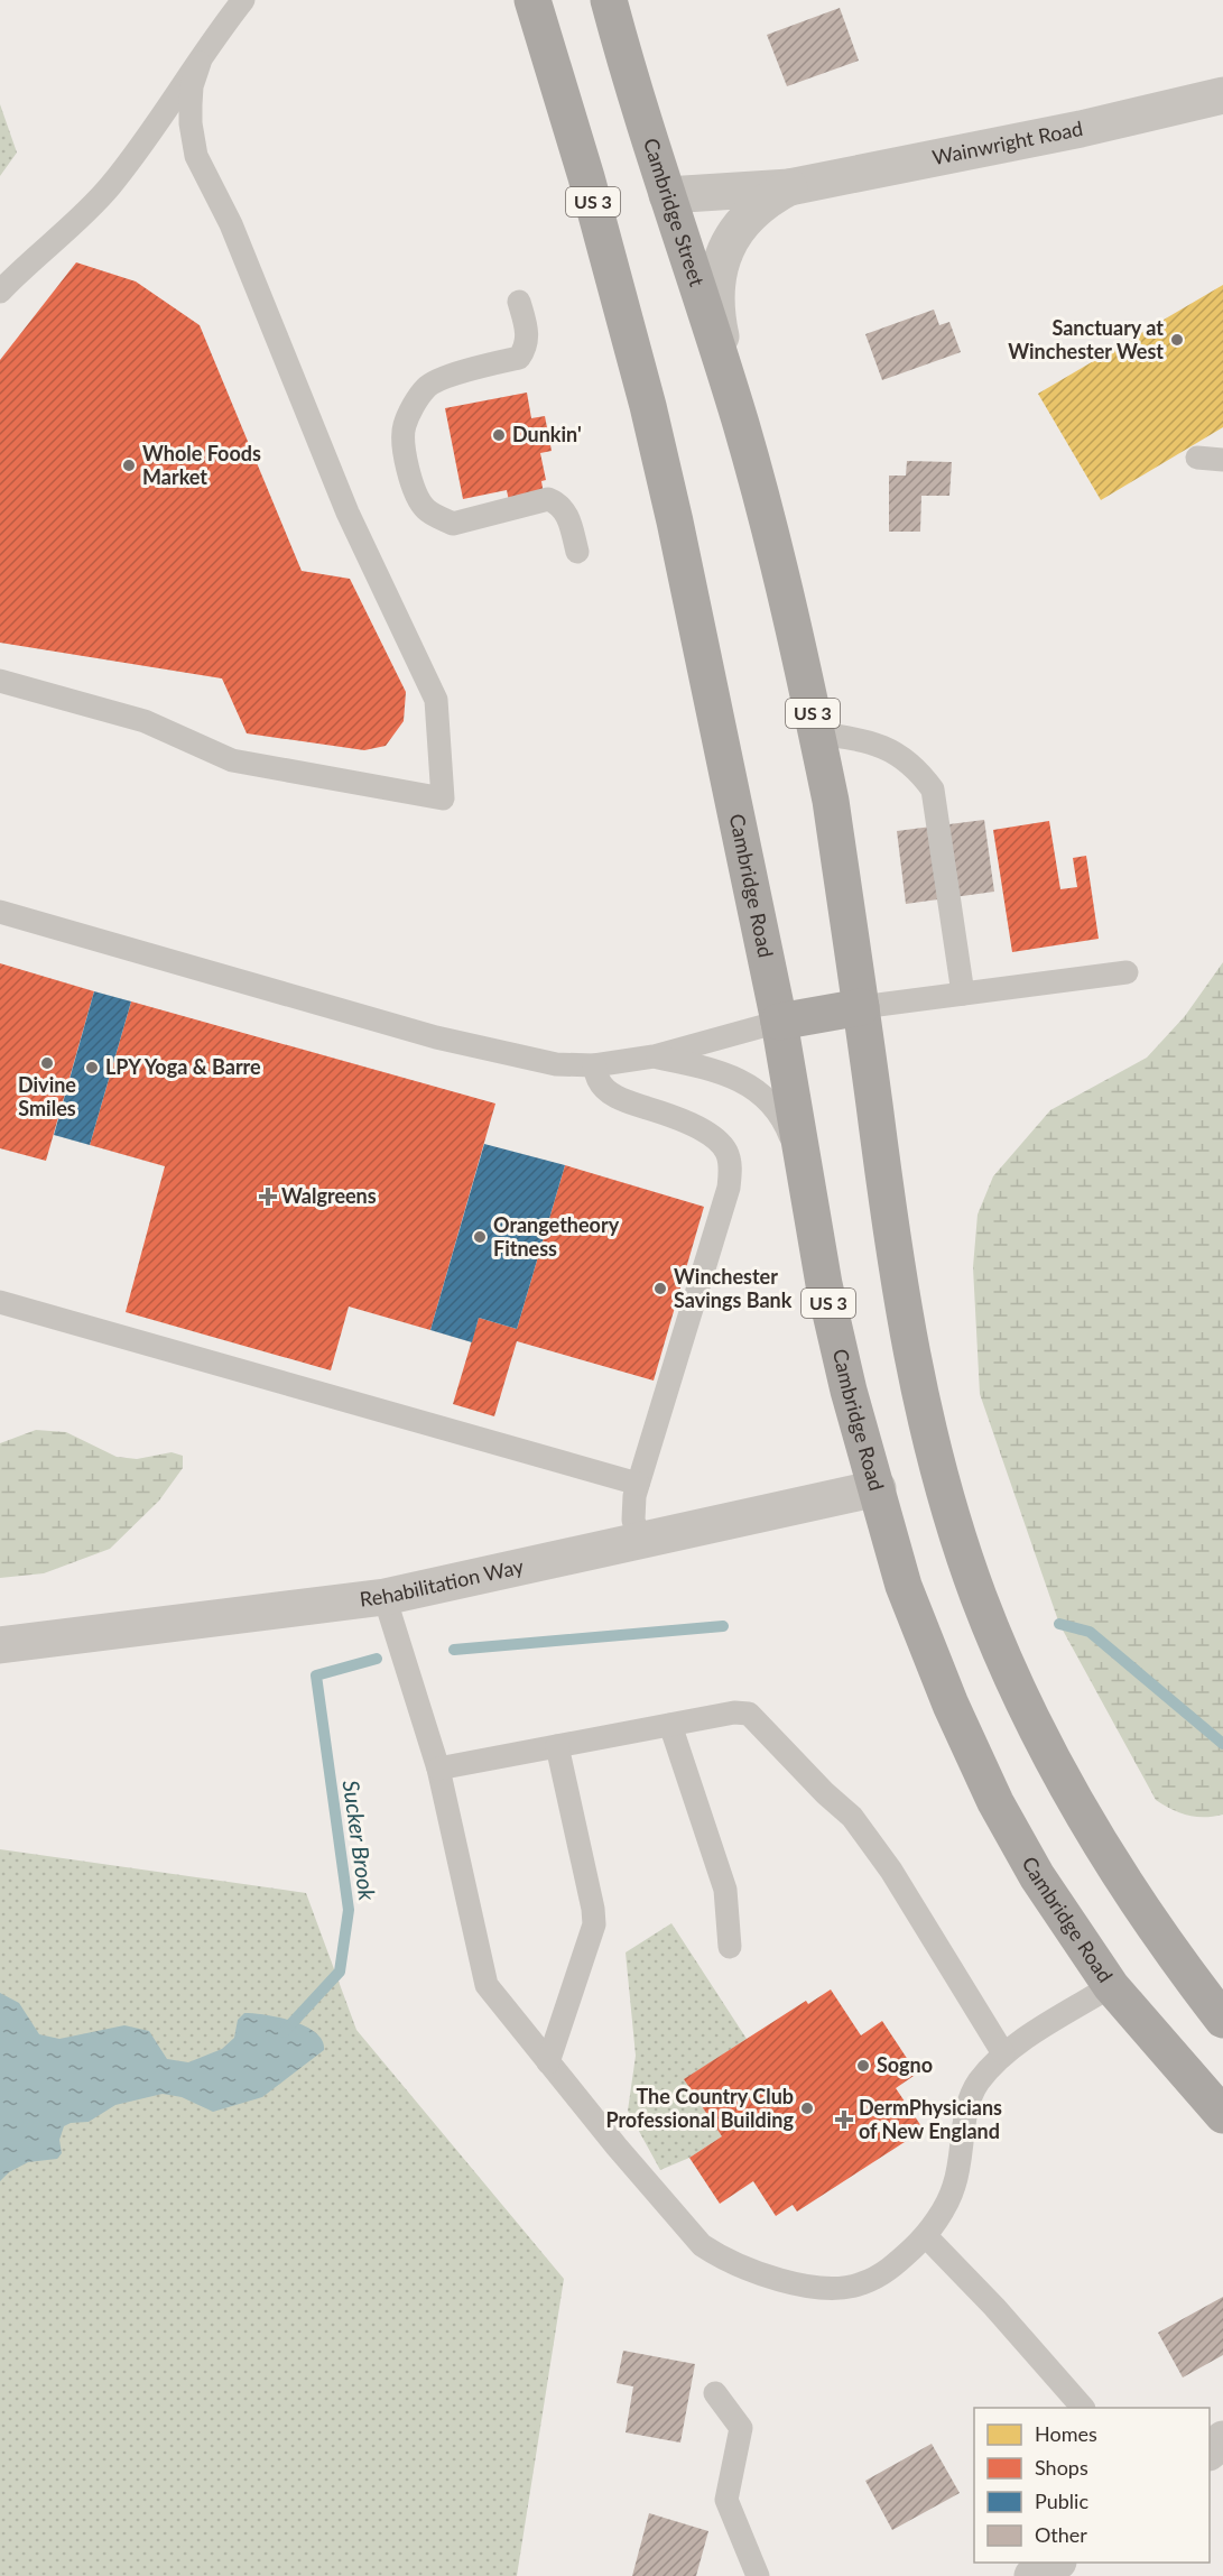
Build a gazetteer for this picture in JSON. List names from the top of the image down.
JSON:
{
  "streets": {
    "highway": ["US 3", "Cambridge Street", "Cambridge Road"],
    "street": ["Wainwright Road", "Rehabilitation Way"]
  },
  "crossings": [
    ["Wainwright Road", "US 3"],
    ["Wainwright Road", "Cambridge Street"],
    ["US 3", "Cambridge Street"],
    ["Cambridge Road", "Rehabilitation Way"]
  ],
  "water": ["Sucker Brook"],
  "places": {
    "other": [
      "Sanctuary at Winchester West",
      "Dunkin'",
      "Whole Foods Market",
      "Divine Smiles",
      "LPY Yoga & Barre",
      "Orangetheory Fitness",
      "Winchester Savings Bank",
      "Sogno",
      "The Country Club Professional Building"
    ],
    "health": ["Walgreens", "DermPhysicians of New England"]
  },
  "legend": [
    "Homes",
    "Shops",
    "Public",
    "Other"
  ]
}
